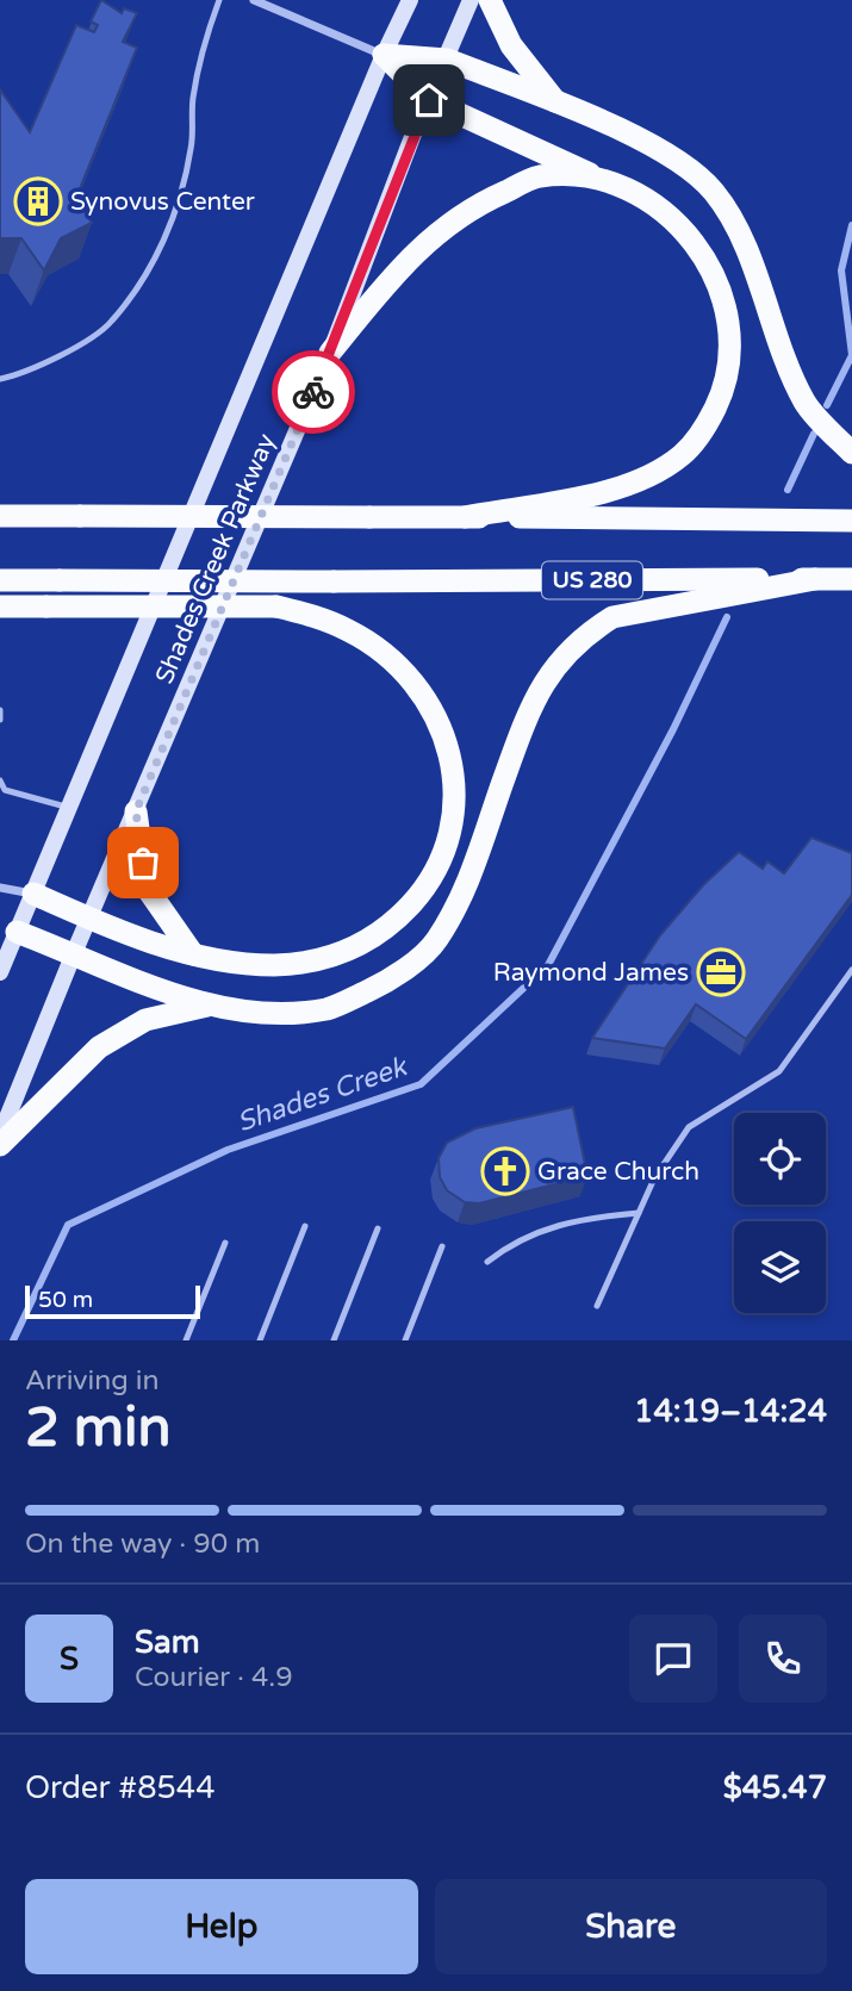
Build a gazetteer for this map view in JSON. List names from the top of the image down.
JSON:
{
  "streets": {
    "highway": ["US 280"],
    "main road": ["Shades Creek Parkway"]
  },
  "water": ["Shades Creek"],
  "places": {
    "building": ["Synovus Center"],
    "office": ["Raymond James"],
    "church": ["Grace Church"]
  },
  "scale_bar": "50 m",
  "page": {
    "scale": "50 m",
    "heading": ["2 min", "Arriving in", "14:19–14:24"],
    "panel": [
      "Sam",
      "Courier · 4.9",
      "Order #8544",
      "$45.47"
    ],
    "bar": "On the way · 90 m",
    "round": "S",
    "buttons": ["Help", "Share"]
  }
}
